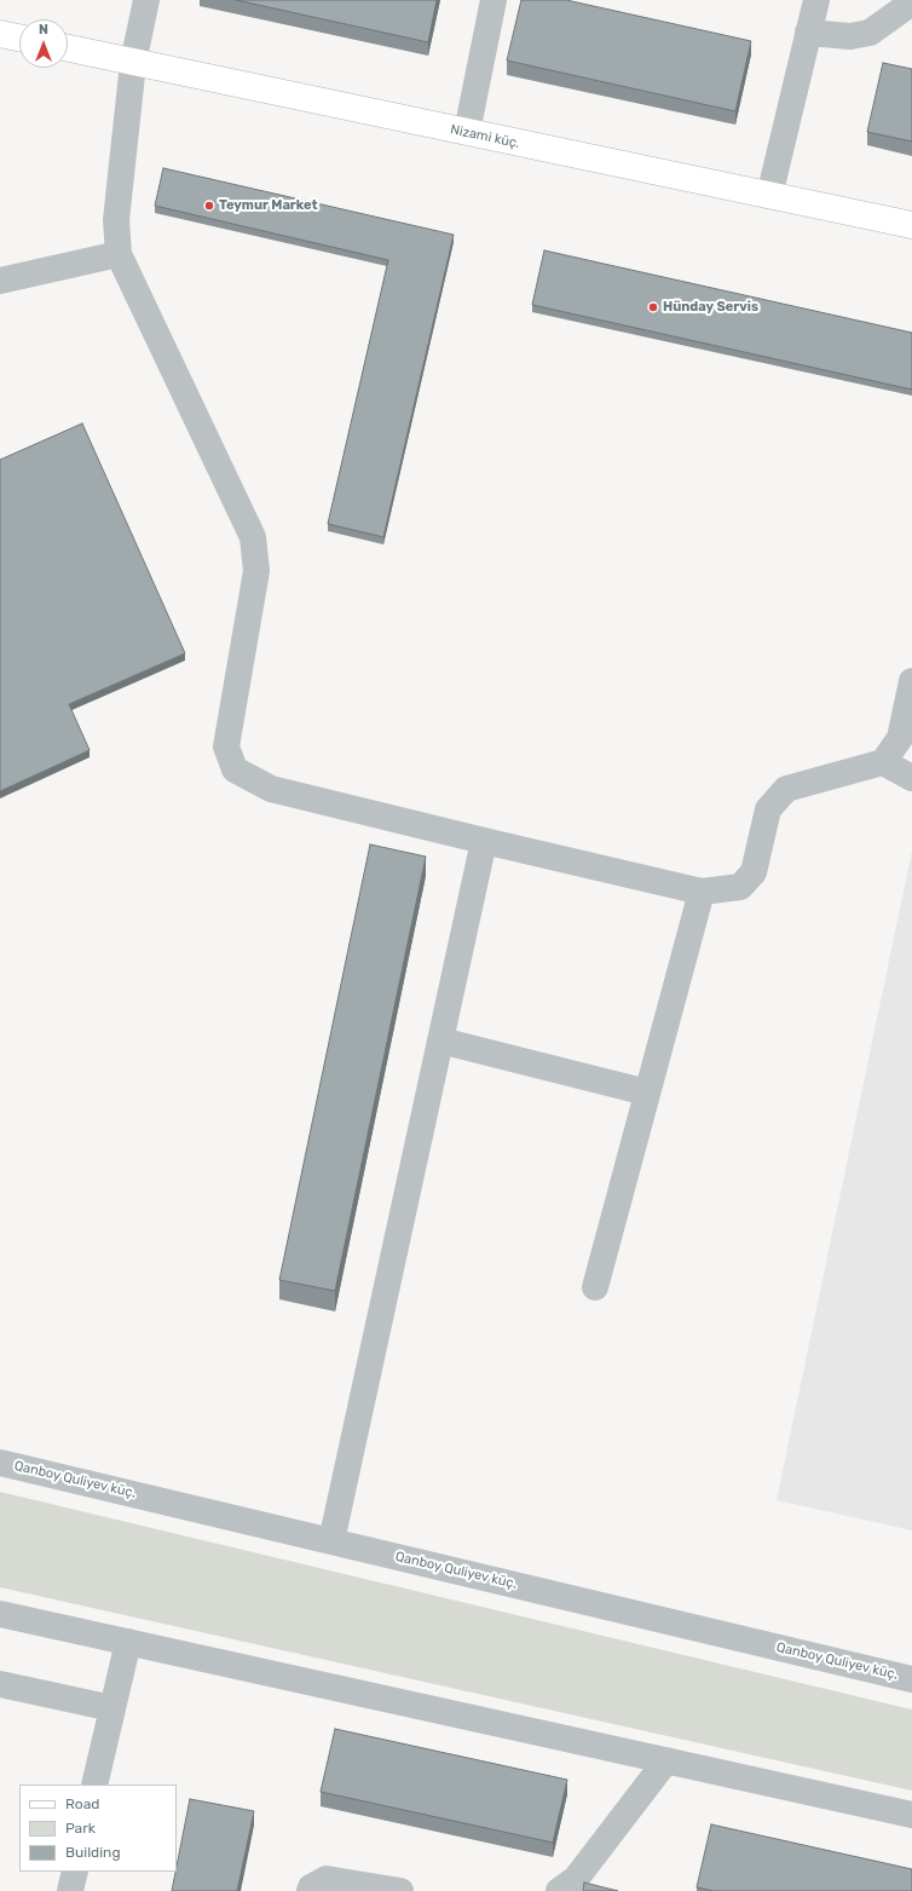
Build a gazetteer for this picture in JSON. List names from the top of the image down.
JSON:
{
  "streets": {
    "main road": ["Nizami küç."],
    "street": ["Qanboy Quliyev küç."]
  },
  "places": ["Teymur Market", "Hünday Servis"],
  "legend": ["Road", "Park", "Building"],
  "north": "top"
}
